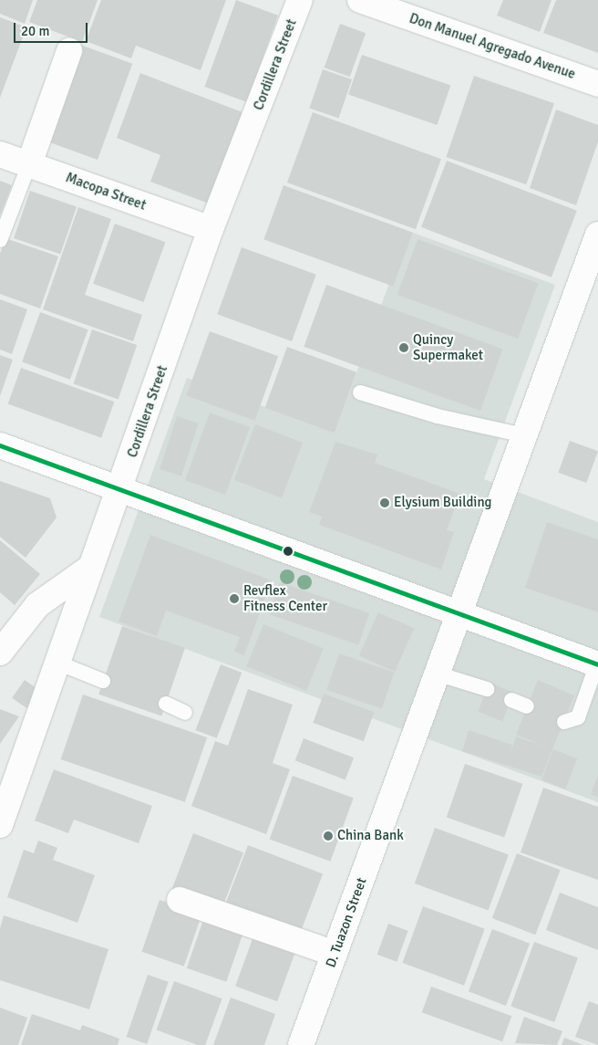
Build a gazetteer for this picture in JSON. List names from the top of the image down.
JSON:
{
  "streets": {
    "street": [
      "Don Manuel Agregado Avenue",
      "Cordillera Street",
      "Macopa Street",
      "D. Tuazon Street"
    ]
  },
  "crossings": [
    ["Cordillera Street", "Macopa Street"]
  ],
  "places": [
    "Quincy Supermaket",
    "Elysium Building",
    "Revflex Fitness Center",
    "China Bank"
  ],
  "scale_bar": "20 m"
}
